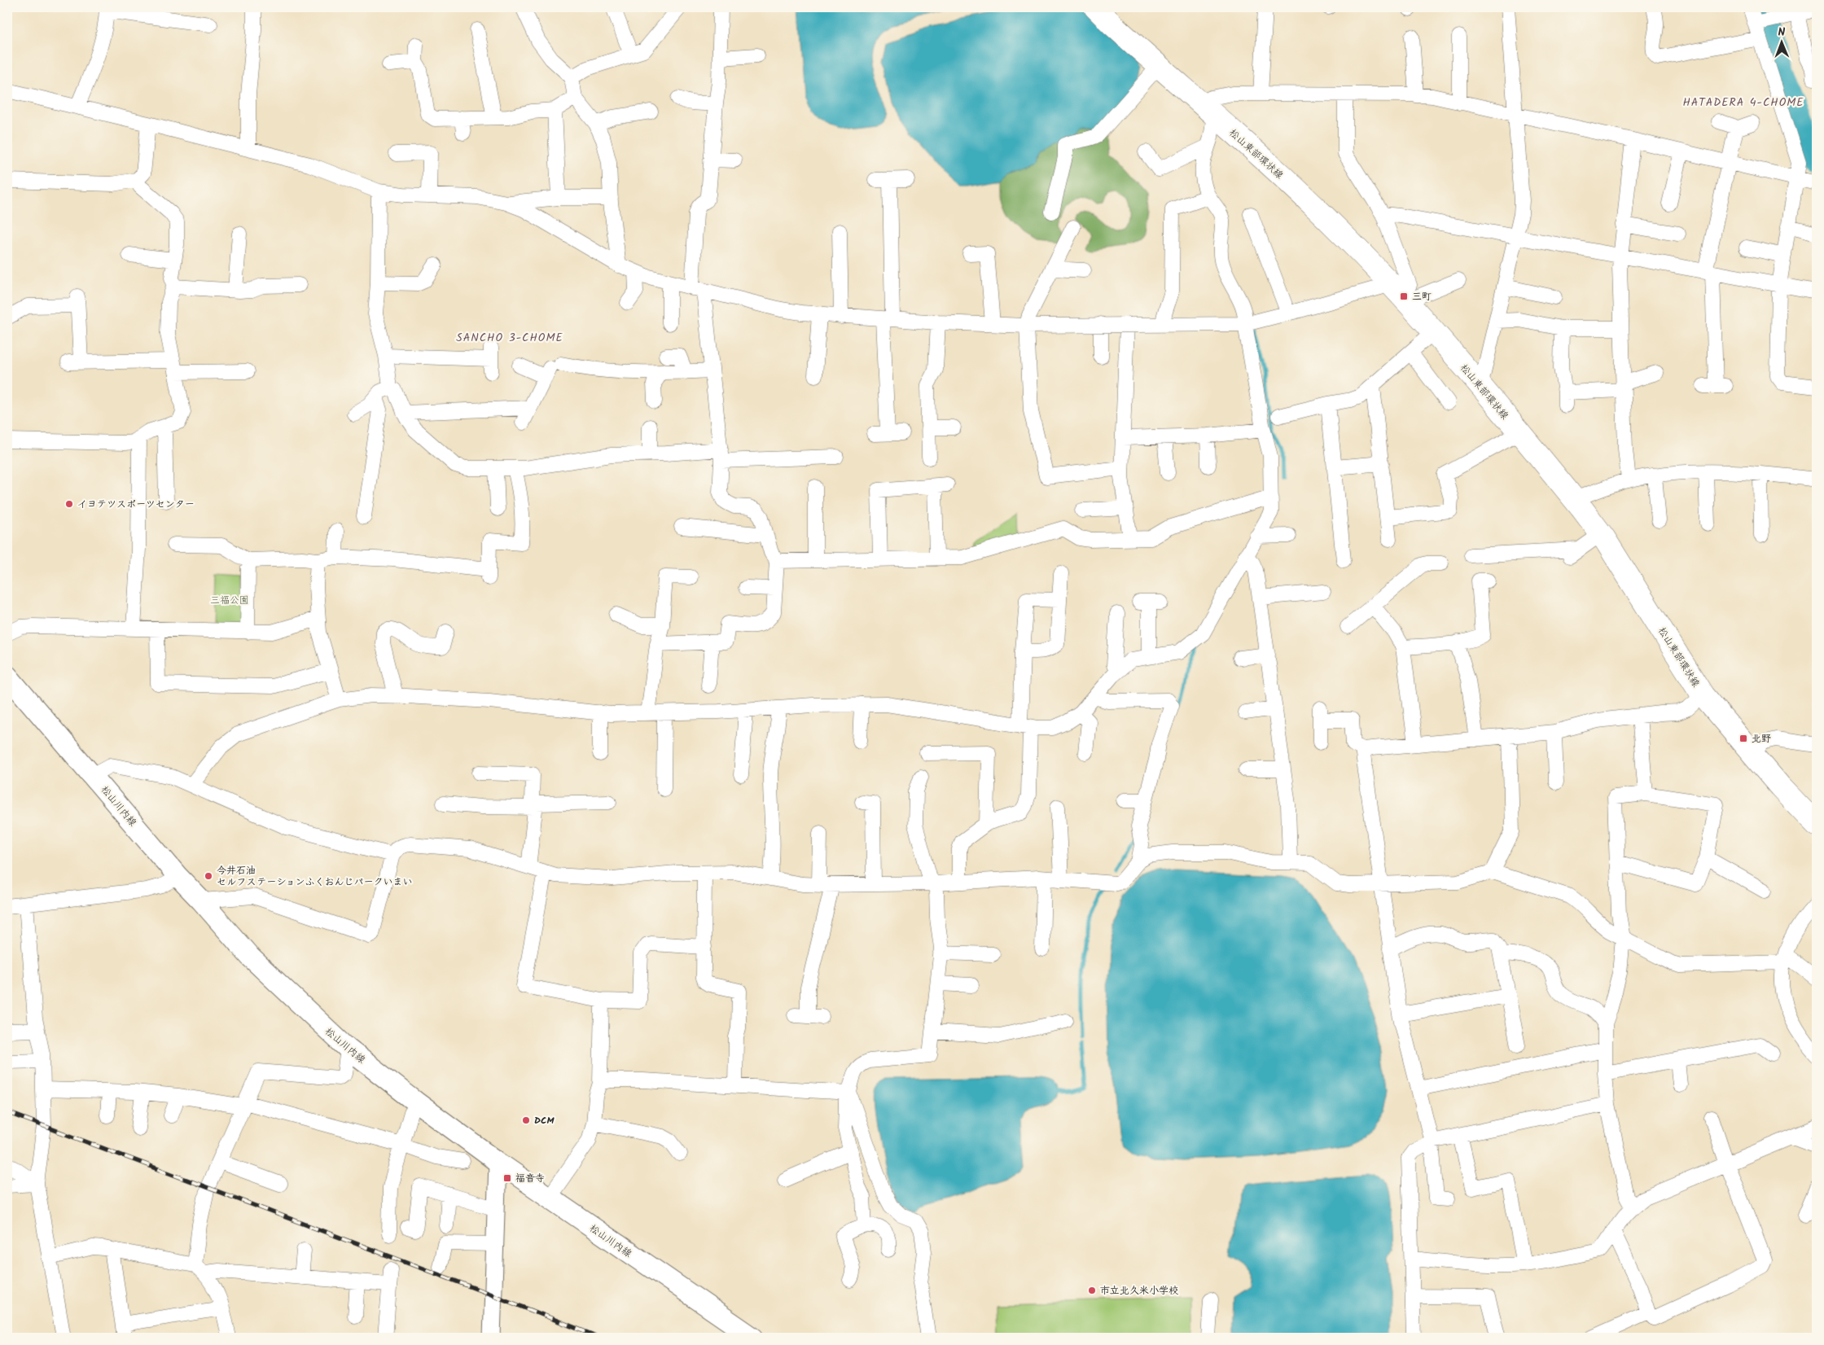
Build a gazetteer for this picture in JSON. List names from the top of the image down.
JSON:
{
  "streets": {
    "main road": ["松山東部環状線", "松山川内線"]
  },
  "districts": ["HATADERA 4-CHOME", "SANCHO 3-CHOME"],
  "parks": ["三福公園"],
  "places": {
    "transit": ["三町", "北野", "福音寺"],
    "other": [
      "イヨテツスポーツセンター",
      "今井石油 セルフステーションふくおんじパークいまい",
      "DCM",
      "市立北久米小学校"
    ]
  },
  "north": "top"
}
